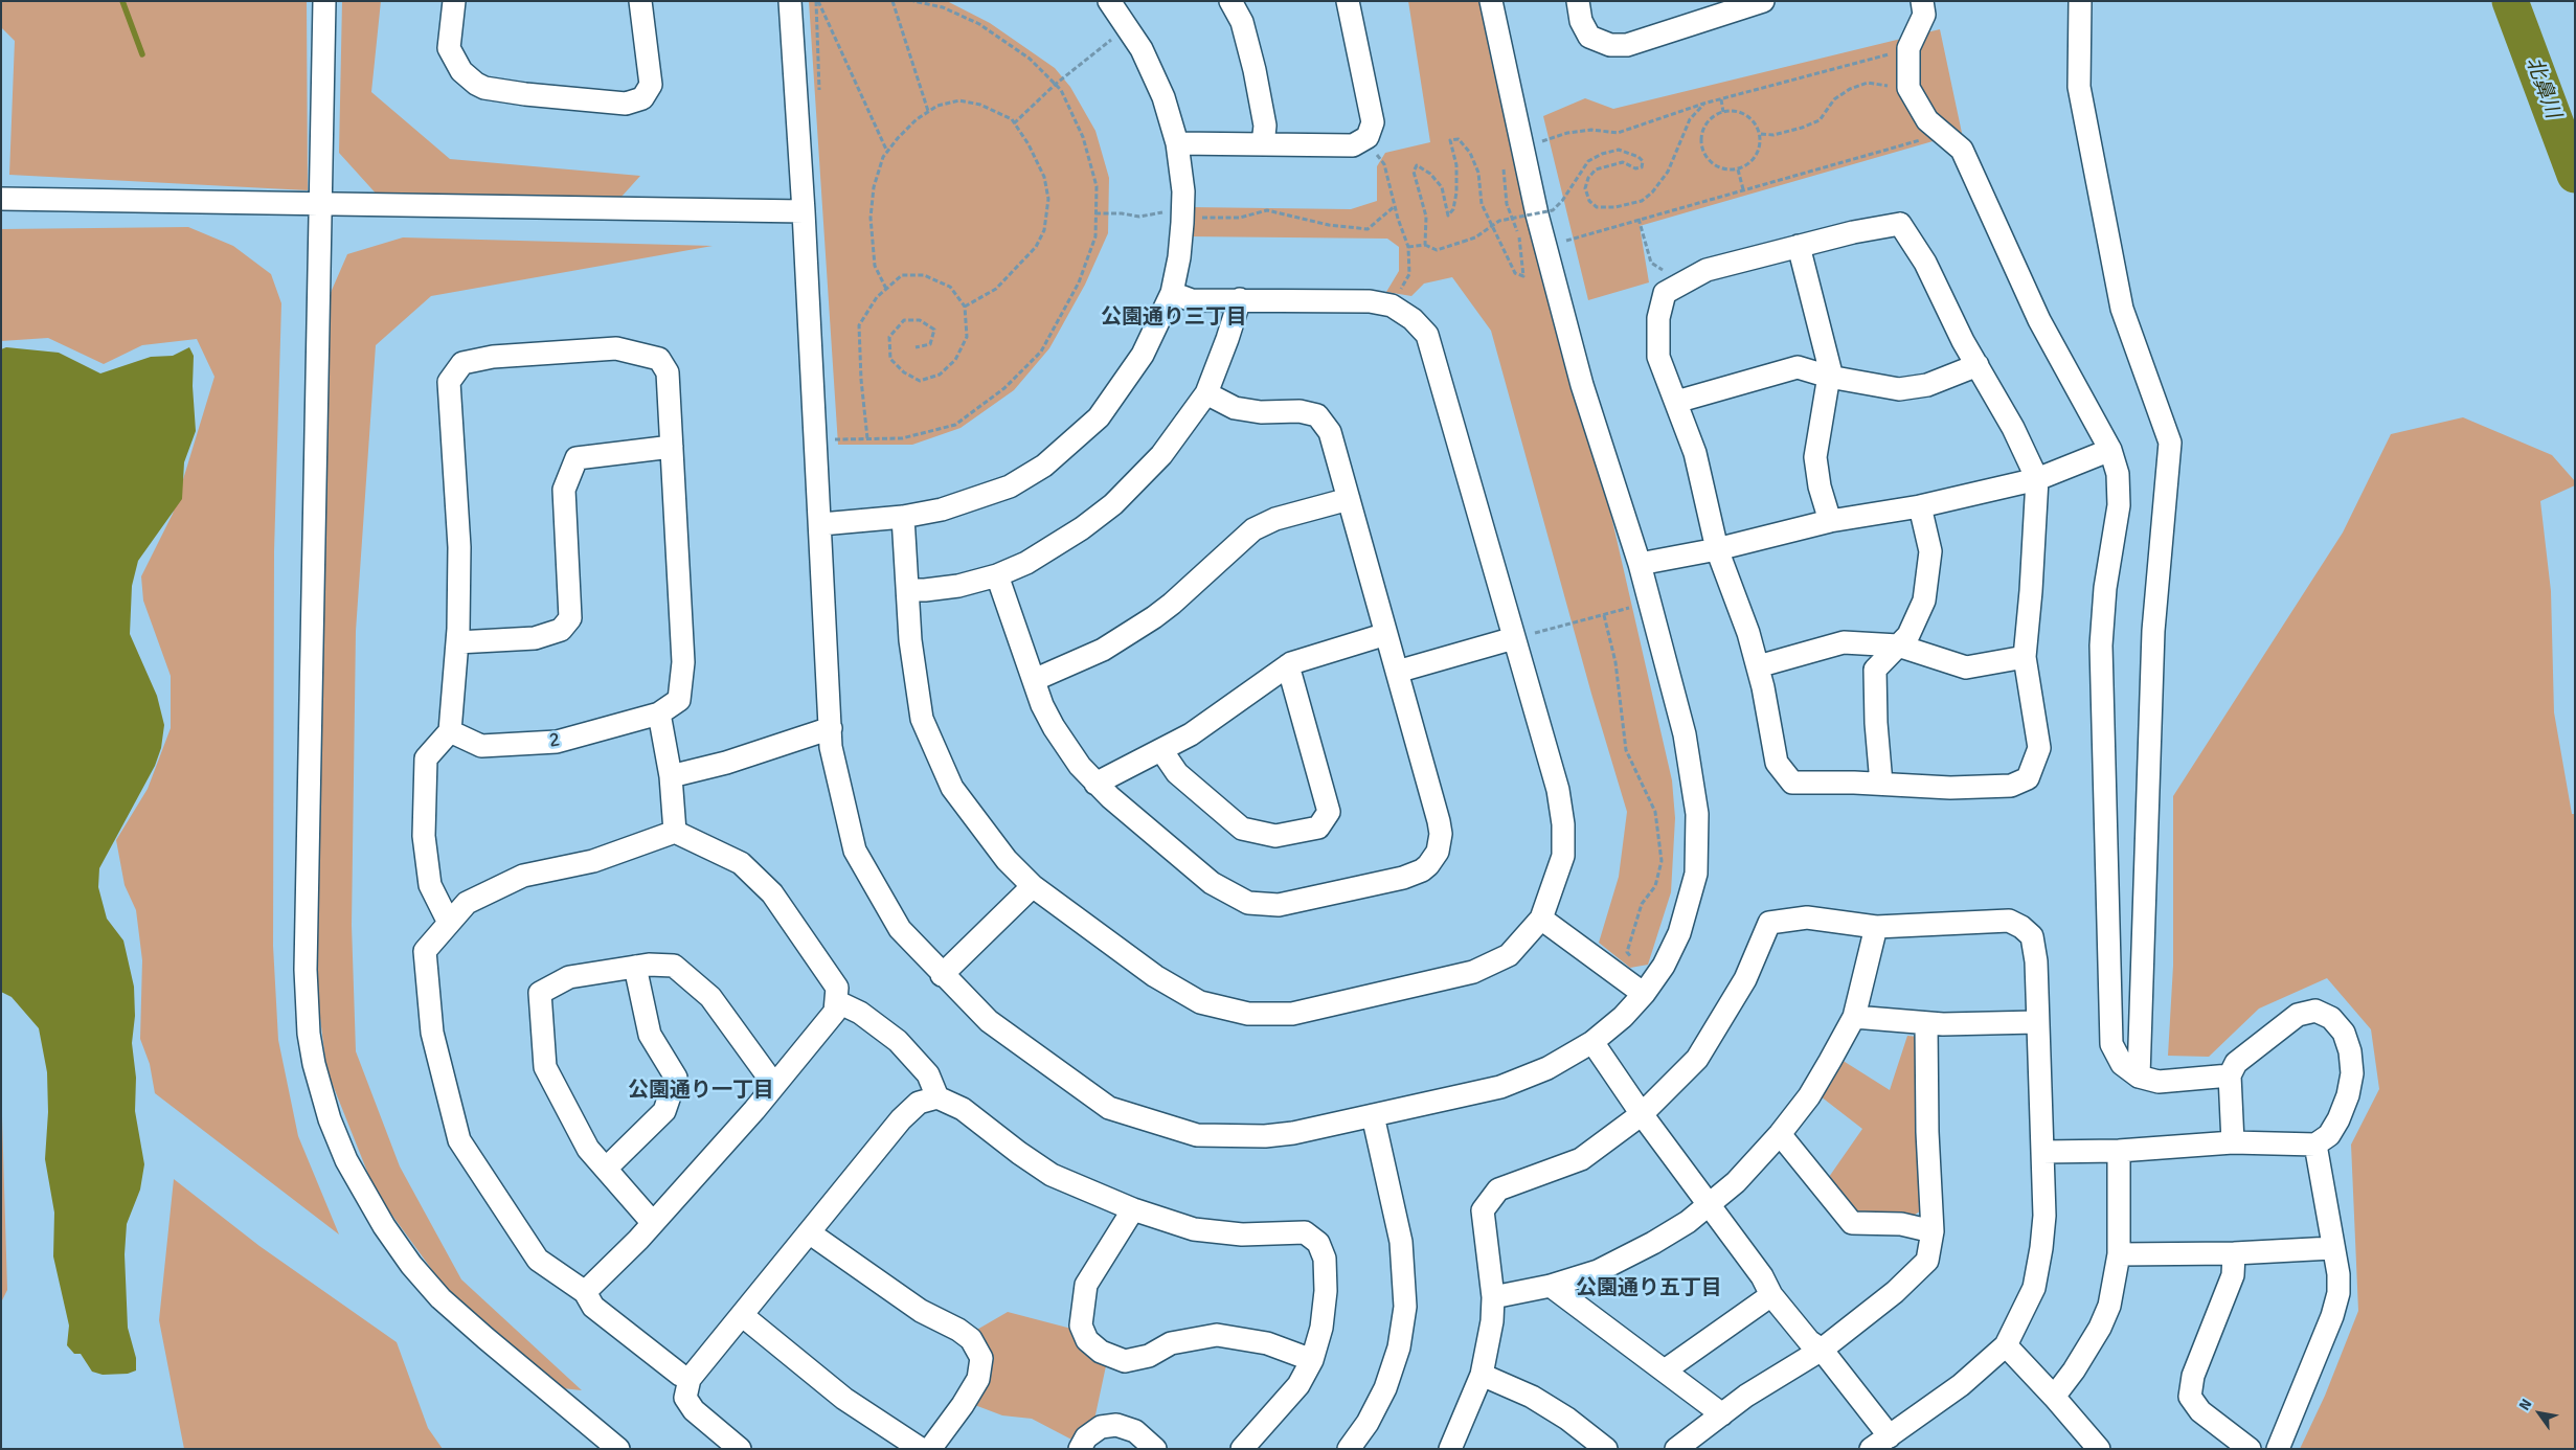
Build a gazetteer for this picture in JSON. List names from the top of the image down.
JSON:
{
  "streets": {
    "street": ["2"]
  },
  "districts": ["公園通り三丁目", "公園通り一丁目", "公園通り五丁目"],
  "water": ["北鼻川"],
  "north": "top left"
}
